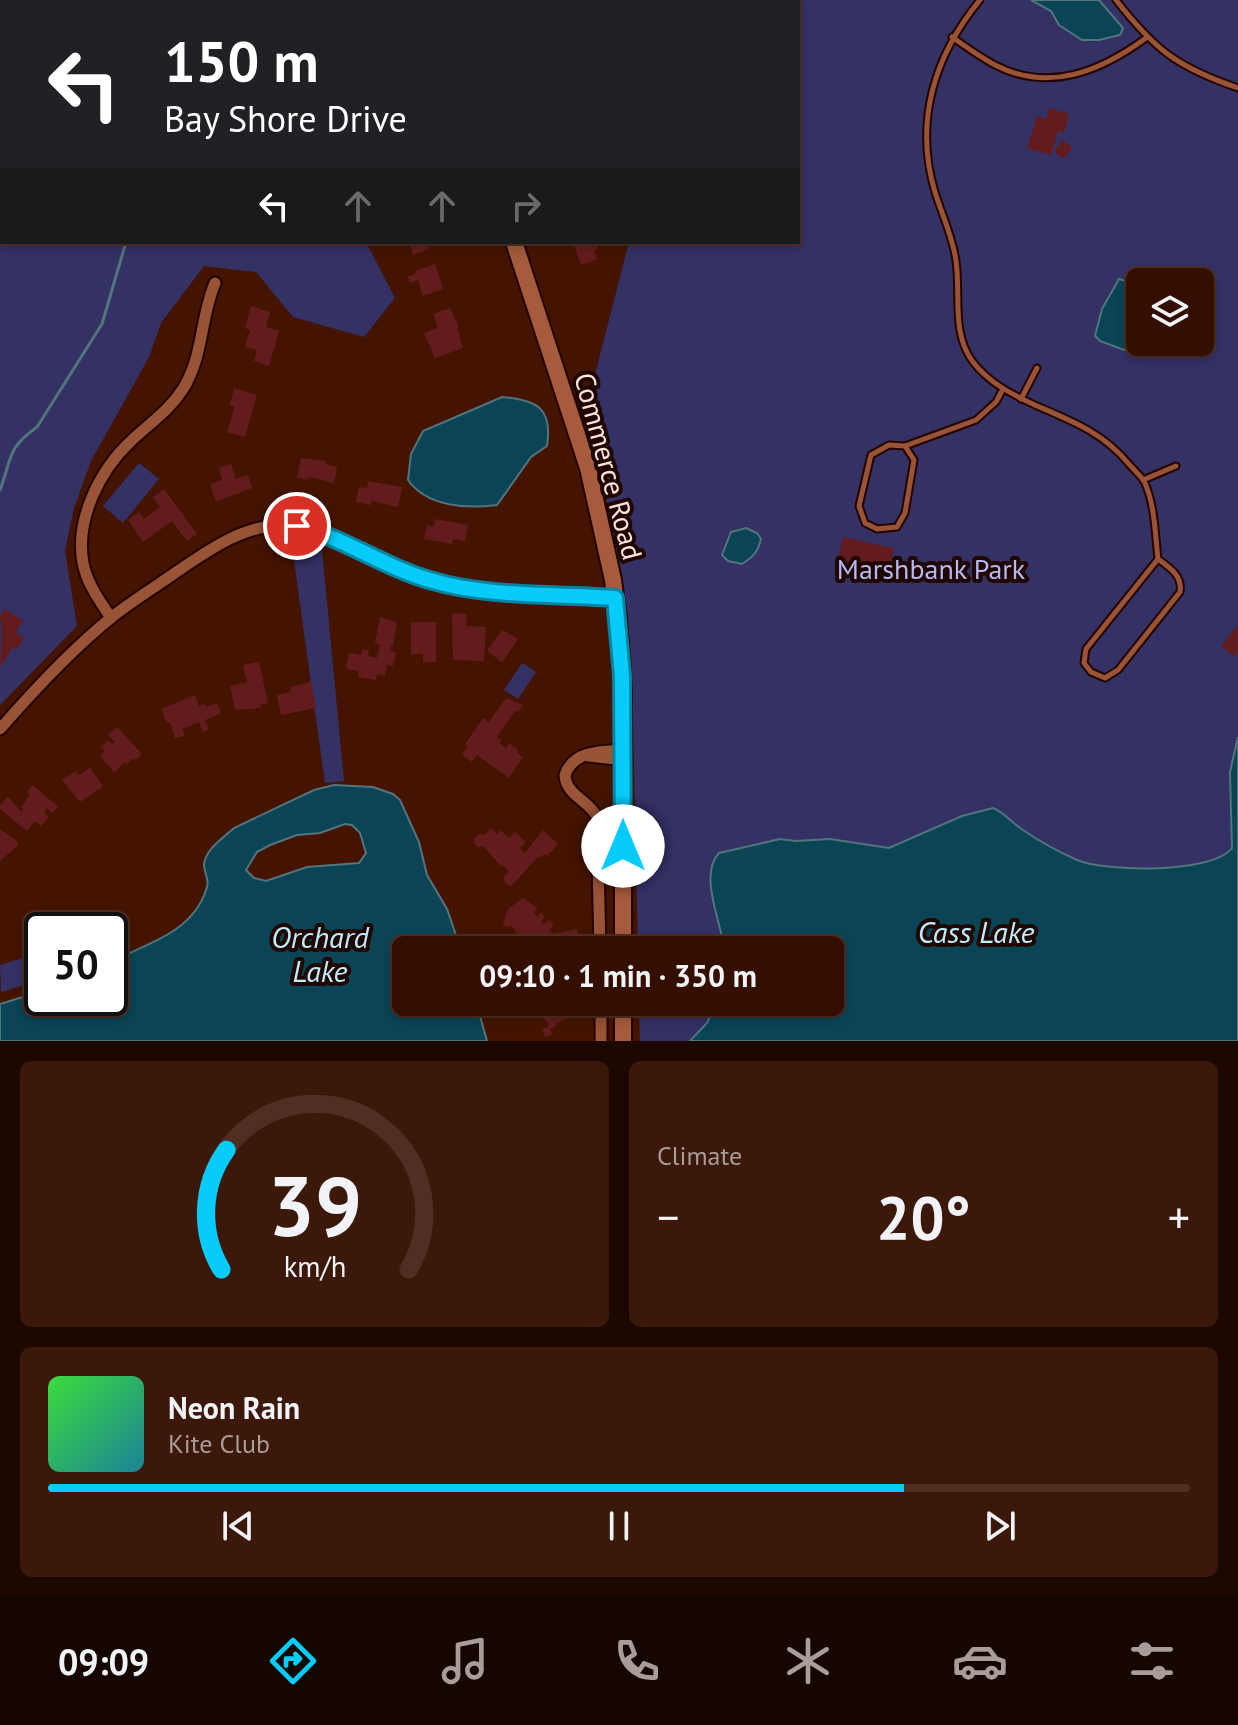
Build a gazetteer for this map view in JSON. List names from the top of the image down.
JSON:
{
  "streets": {
    "main road": ["Commerce Road"]
  },
  "water": ["Cass Lake", "Orchard Lake"],
  "parks": ["Marshbank Park"],
  "page": {
    "turn": ["150 m", "Bay Shore Drive"],
    "limit": "50",
    "trip": "09:10 · 1 min · 350 m",
    "tile": "Climate",
    "heat": ["−", "20°", "+"],
    "song": ["Neon Rain", "Kite Club"],
    "tabs": "09:09",
    "gauge": ["39", "km/h"]
  }
}
